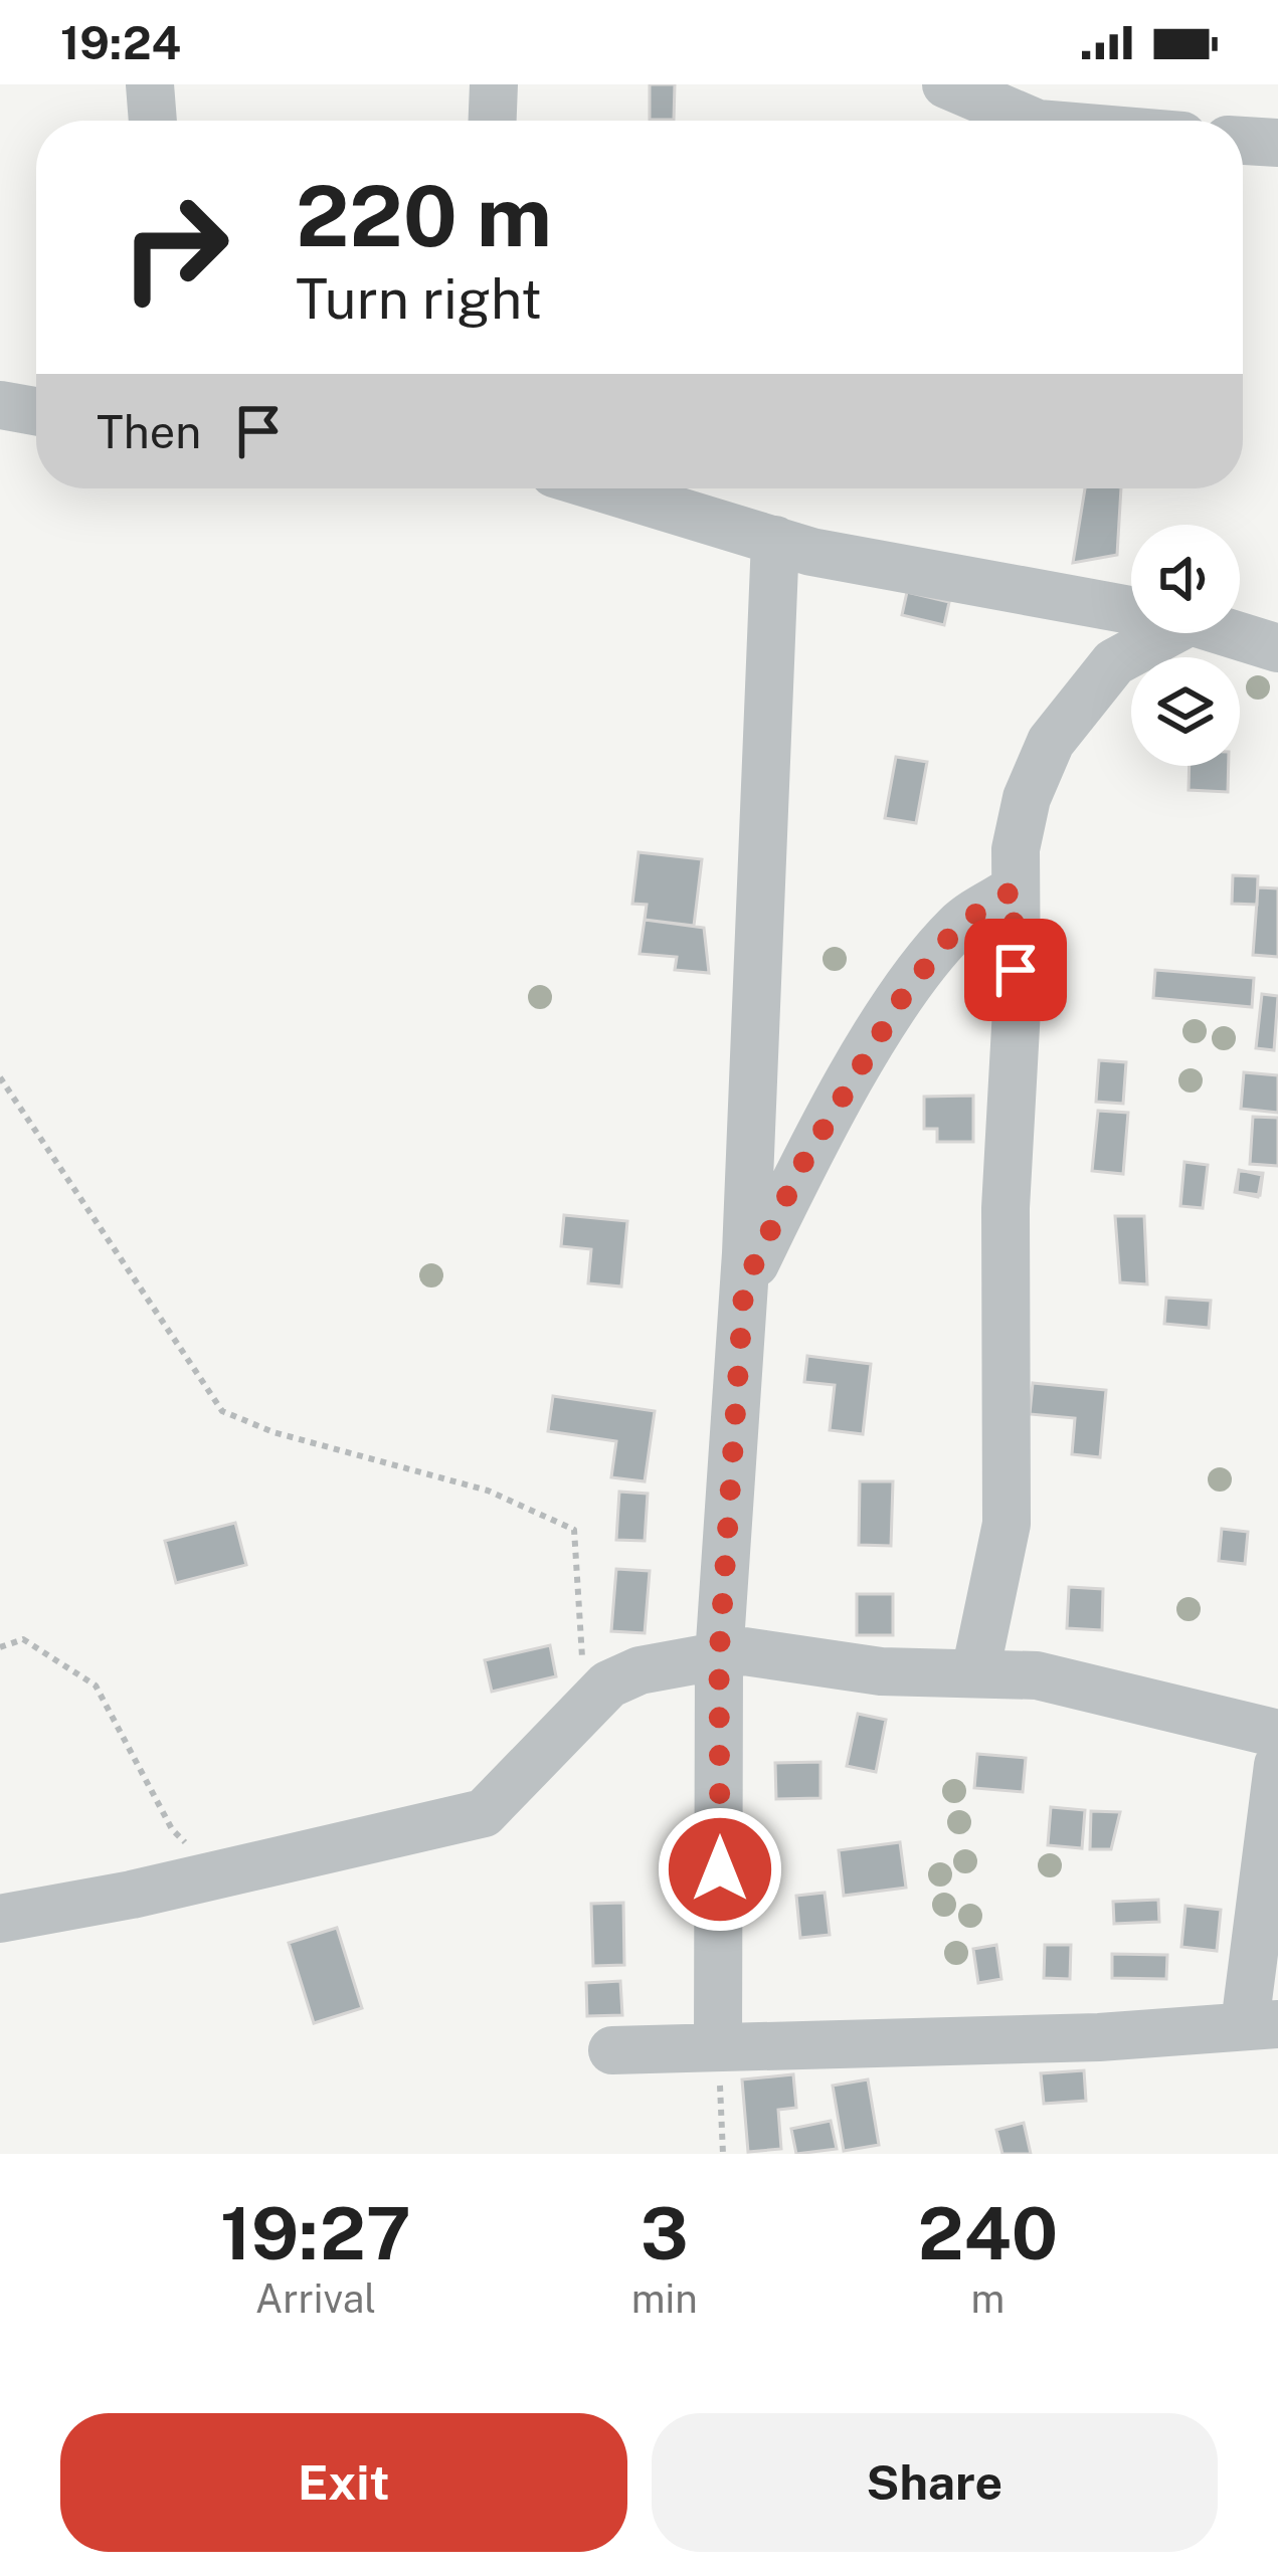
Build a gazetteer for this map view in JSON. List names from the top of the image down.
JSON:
{
  "page": {
    "status": "19:24",
    "turn": ["220 m", "Turn right"],
    "then": "Then",
    "eta": [
      "19:27",
      "Arrival",
      "3",
      "min",
      "240",
      "m"
    ],
    "buttons": ["Exit", "Share"]
  }
}
